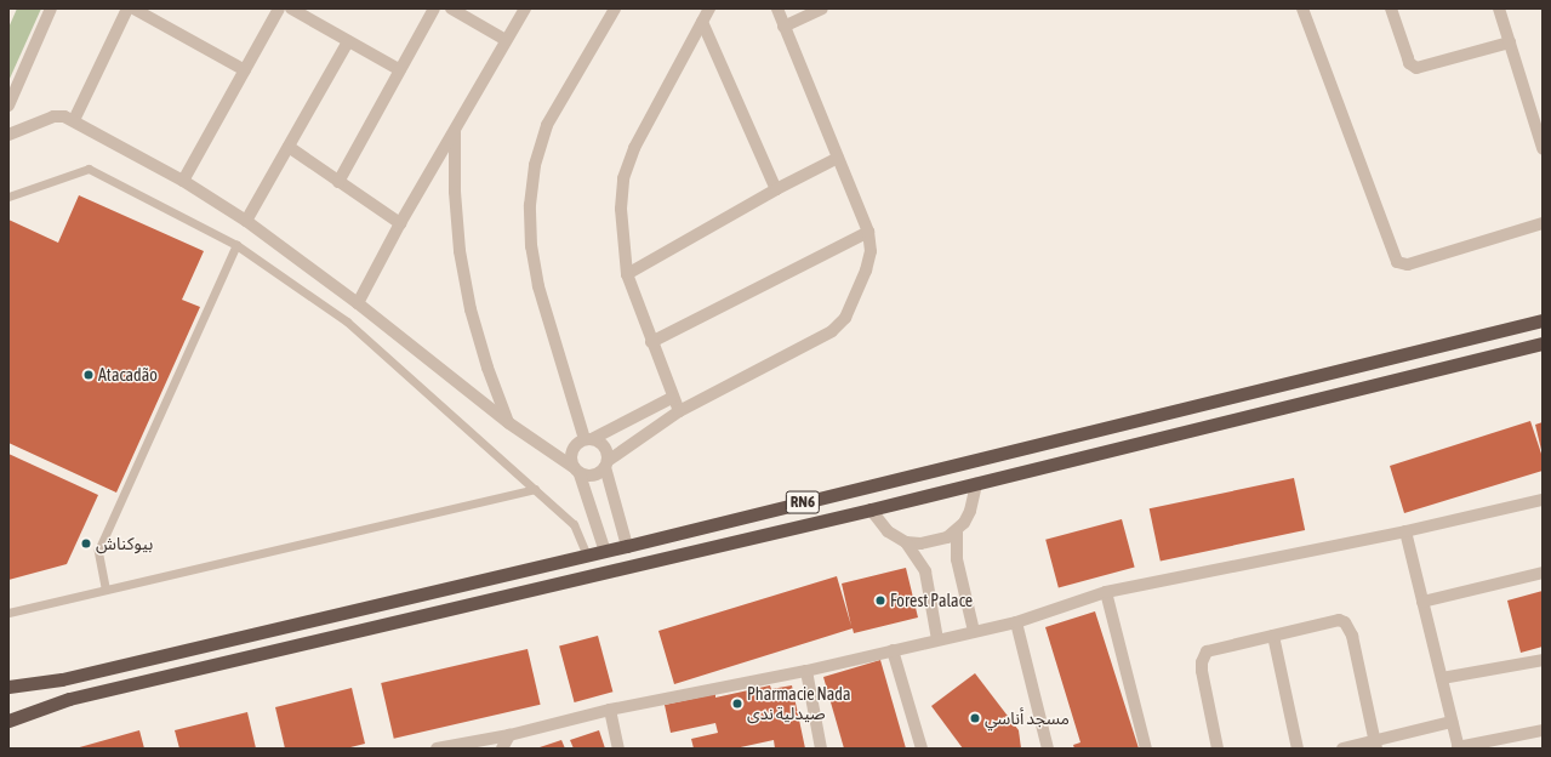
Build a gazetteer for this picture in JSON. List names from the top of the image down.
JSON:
{
  "streets": {
    "highway": ["RN6"]
  },
  "places": [
    "Atacadão",
    "بيوكناش",
    "Forest Palace",
    "Pharmacie Nada صيدلية ندى",
    "مسجد أناسي"
  ]
}
